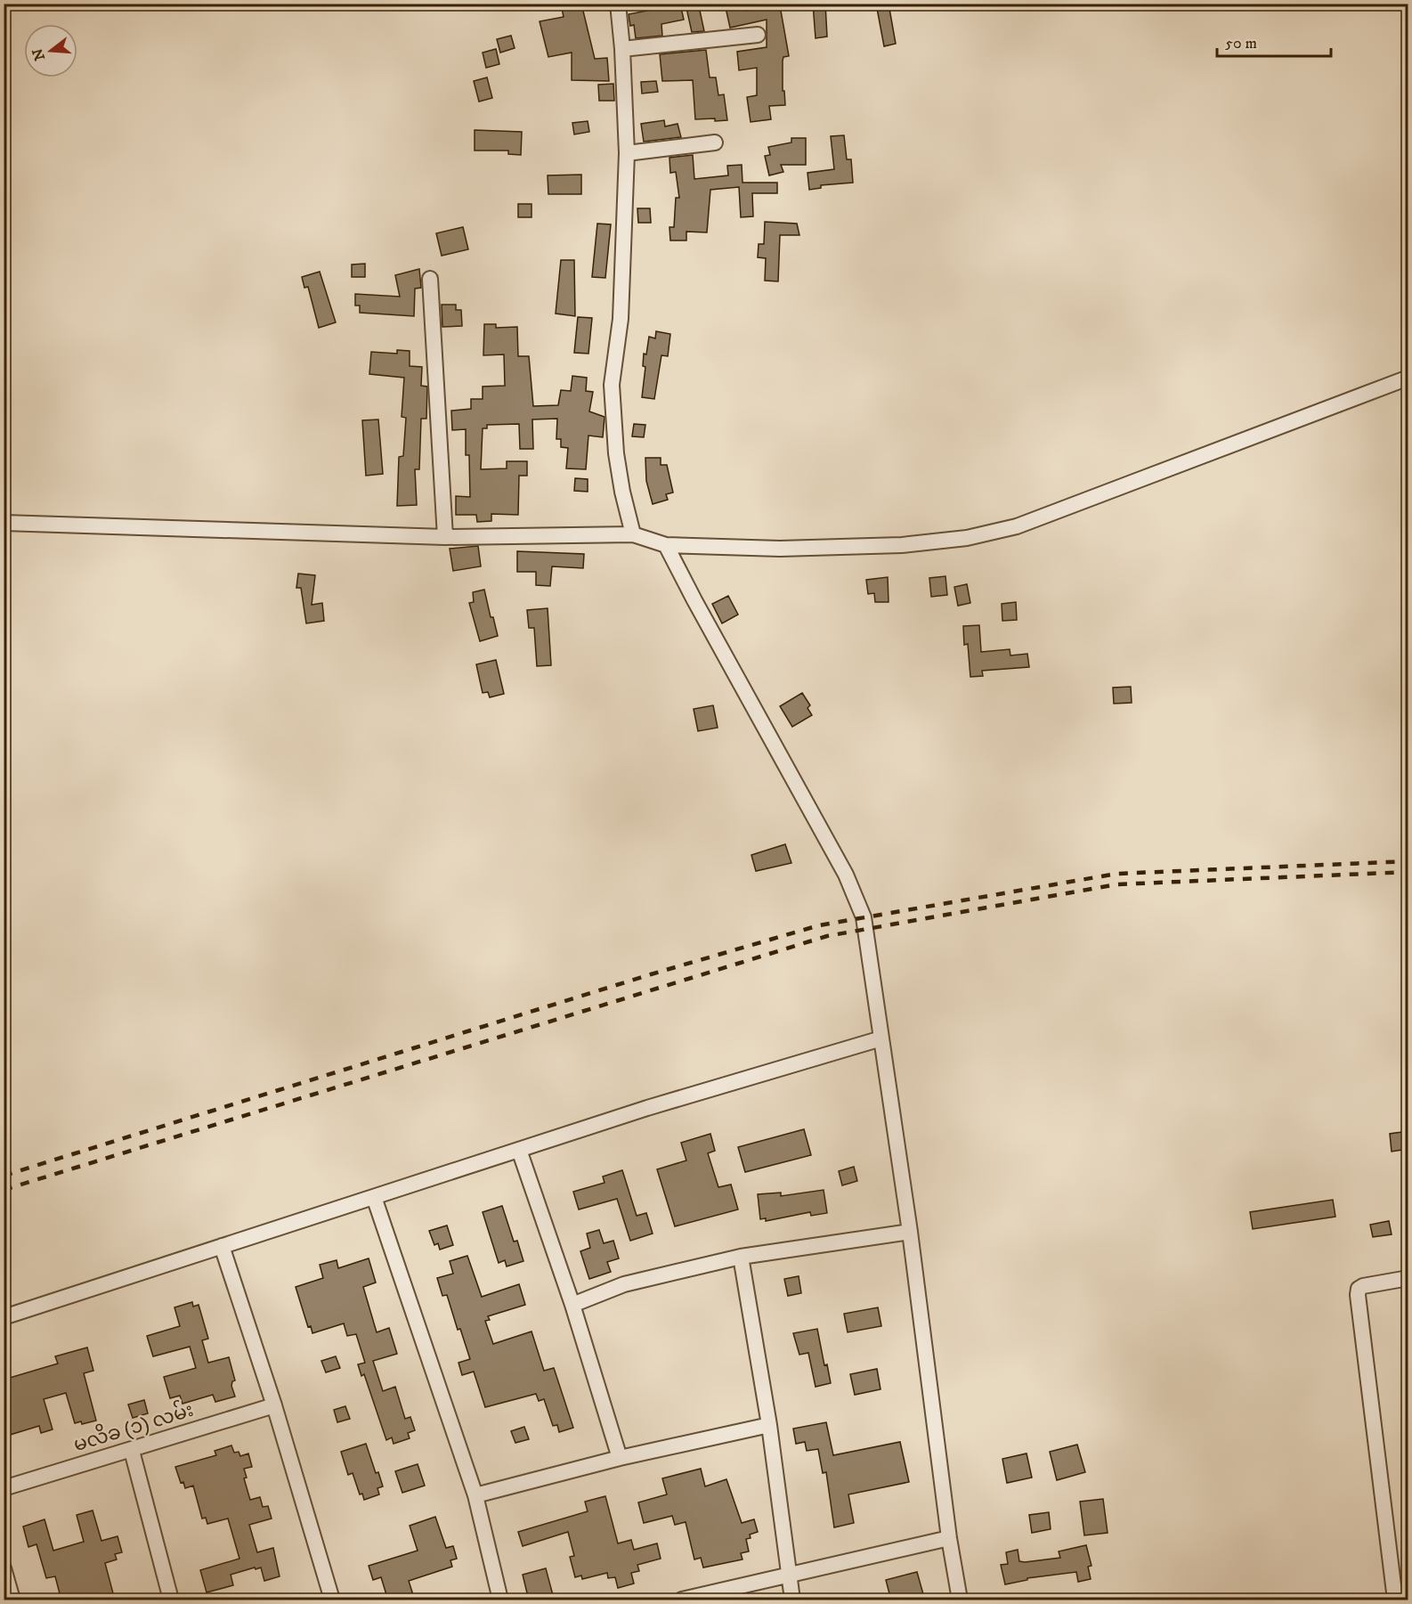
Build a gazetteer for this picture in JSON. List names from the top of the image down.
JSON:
{
  "streets": {
    "street": ["မလိခ (၁) လမ်း"]
  },
  "scale_bar": "50 m",
  "north": "left"
}
